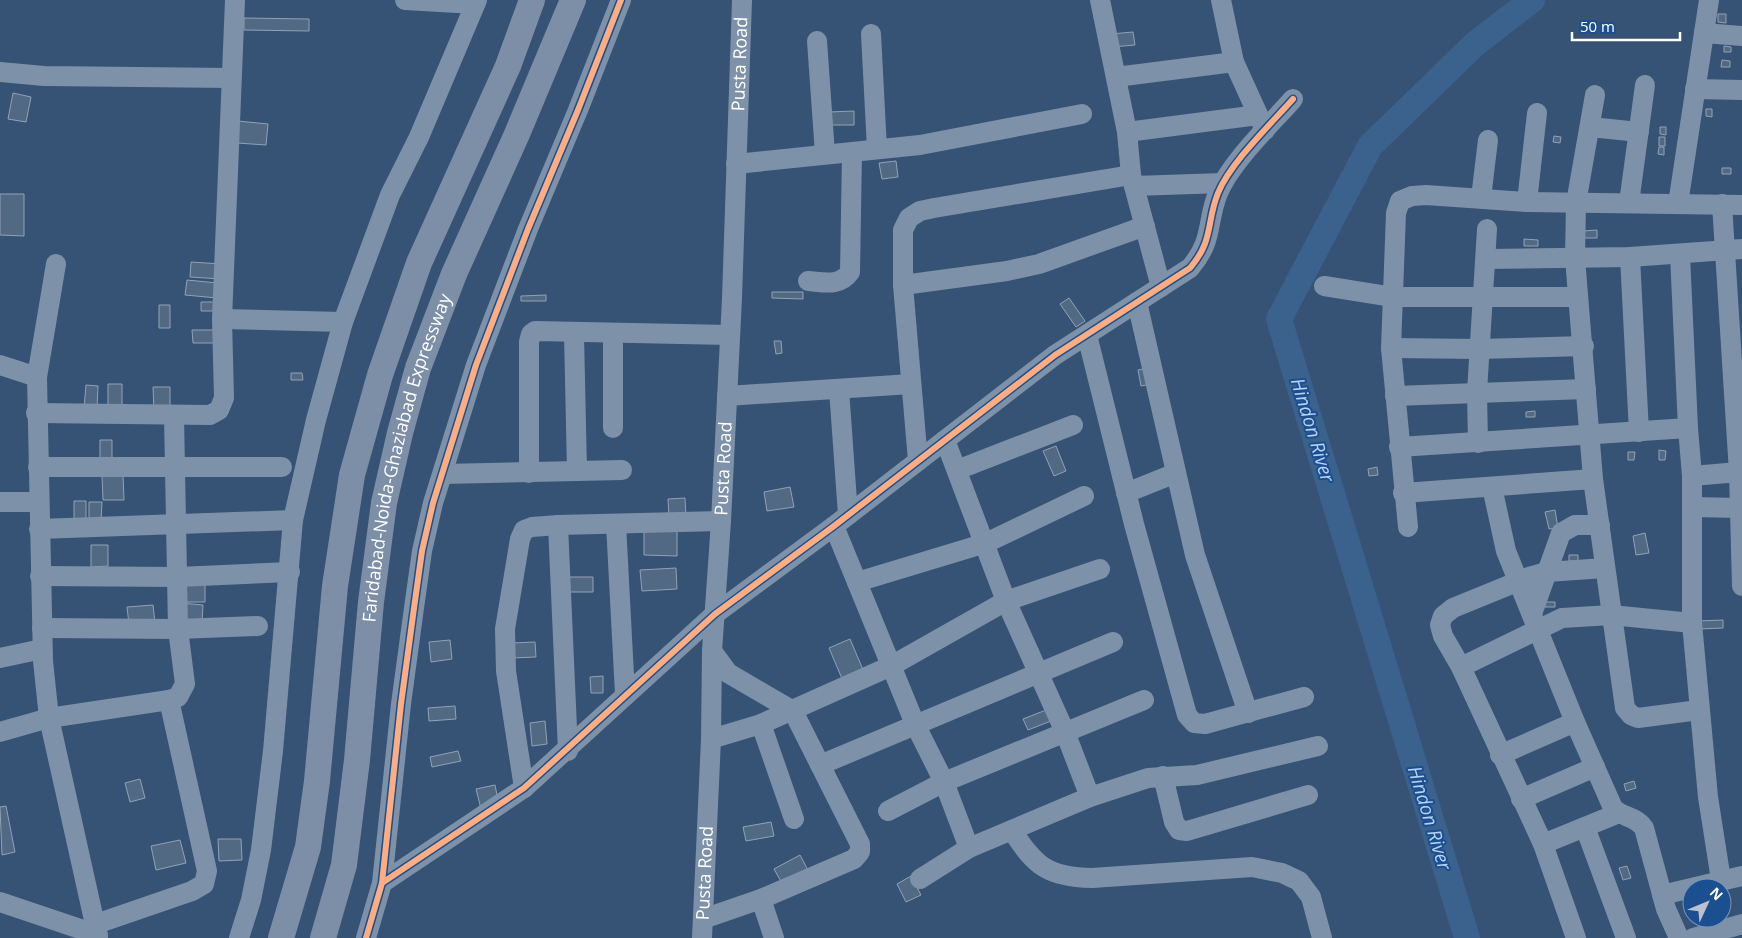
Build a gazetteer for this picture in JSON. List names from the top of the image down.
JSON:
{
  "streets": {
    "main road": ["Faridabad-Noida-Ghaziabad Expressway"],
    "street": ["Pusta Road"]
  },
  "water": ["Hindon River"],
  "scale_bar": "50 m",
  "north": "top right"
}
